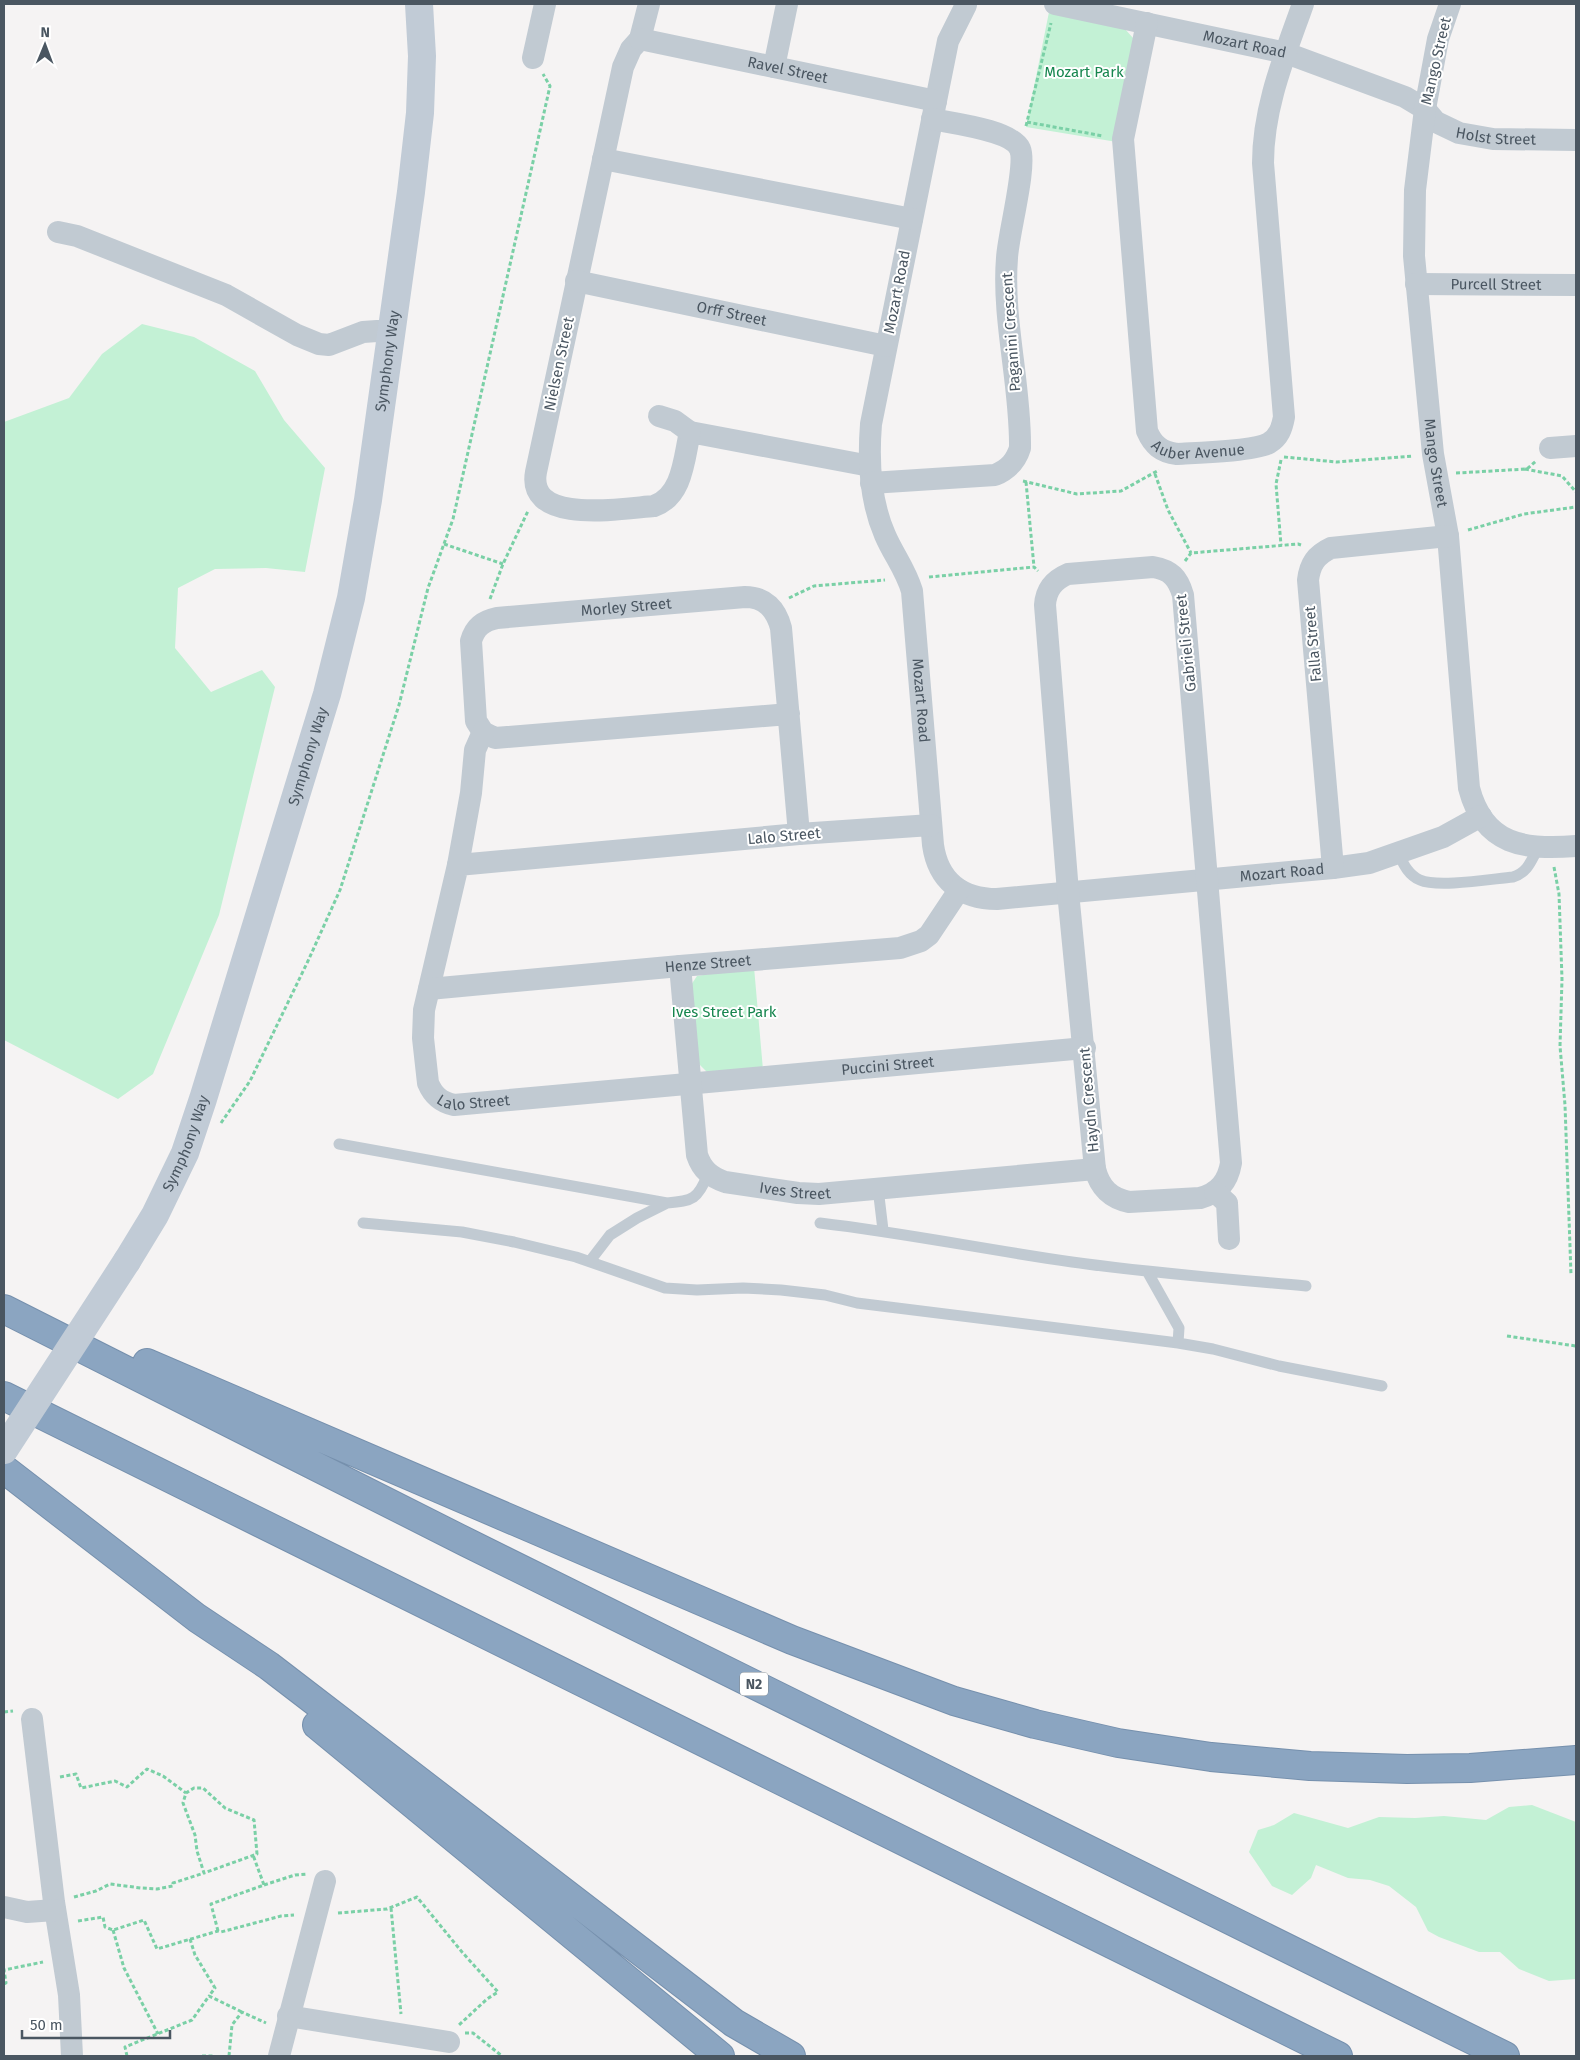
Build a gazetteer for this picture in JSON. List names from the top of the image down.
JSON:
{
  "streets": {
    "highway": ["N2"],
    "main road": ["Symphony Way"],
    "street": [
      "Mozart Road",
      "Mango Street",
      "Ravel Street",
      "Holst Street",
      "Purcell Street",
      "Orff Street",
      "Paganini Crescent",
      "Nielsen Street",
      "Auber Avenue",
      "Morley Street",
      "Gabrieli Street",
      "Falla Street",
      "Lalo Street",
      "Henze Street",
      "Puccini Street",
      "Haydn Crescent",
      "Ives Street"
    ]
  },
  "crossings": [
    ["Mozart Road", "Mango Street"],
    ["Mozart Road", "Ravel Street"],
    ["Mozart Road", "Holst Street"],
    ["Mozart Road", "Orff Street"],
    ["Mozart Road", "Auber Avenue"],
    ["Mozart Road", "Gabrieli Street"],
    ["Mozart Road", "Falla Street"],
    ["Mozart Road", "Lalo Street"],
    ["Mozart Road", "Henze Street"],
    ["Mozart Road", "Haydn Crescent"],
    ["Mango Street", "Holst Street"],
    ["Mango Street", "Purcell Street"],
    ["Orff Street", "Nielsen Street"],
    ["Morley Street", "Lalo Street"],
    ["Gabrieli Street", "Haydn Crescent"],
    ["Lalo Street", "Henze Street"],
    ["Lalo Street", "Puccini Street"],
    ["Puccini Street", "Haydn Crescent"],
    ["Haydn Crescent", "Ives Street"]
  ],
  "parks": ["Mozart Park", "Ives Street Park"],
  "scale_bar": "50 m",
  "north": "top"
}
